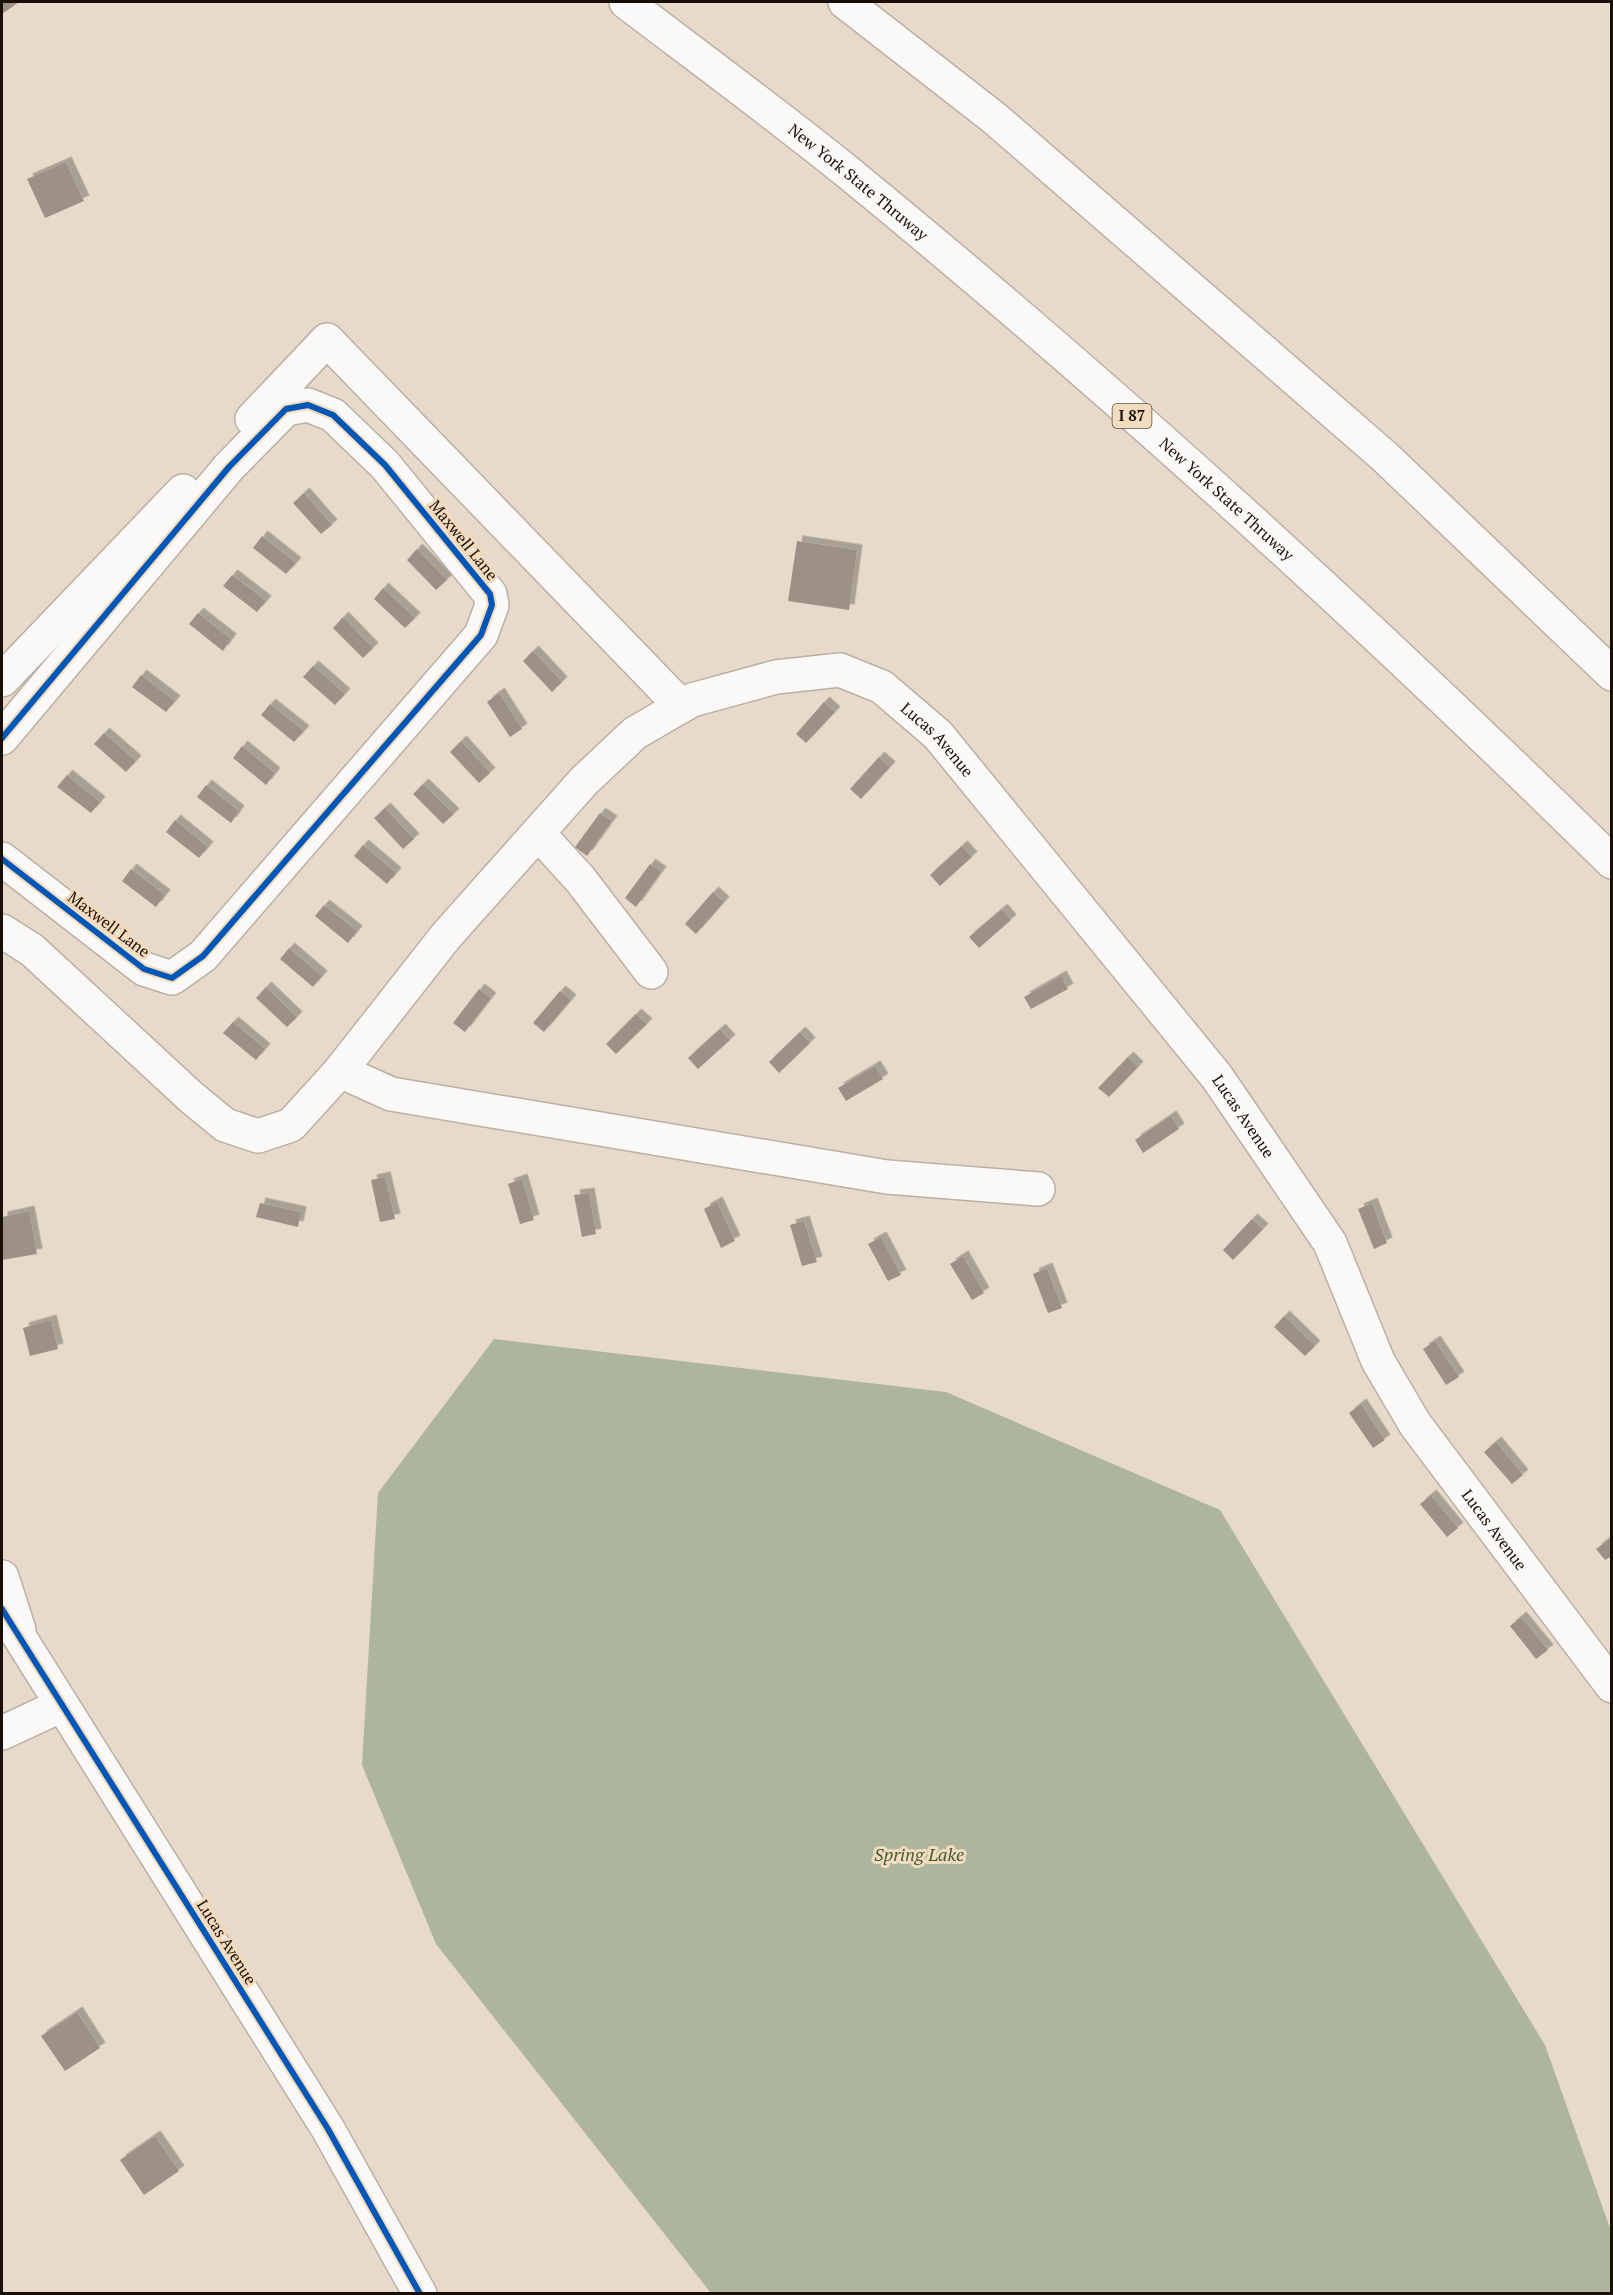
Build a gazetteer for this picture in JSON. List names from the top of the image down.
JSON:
{
  "streets": {
    "main road": [
      "New York State Thruway",
      "I 87",
      "Maxwell Lane",
      "Lucas Avenue"
    ]
  },
  "water": ["Spring Lake"]
}
